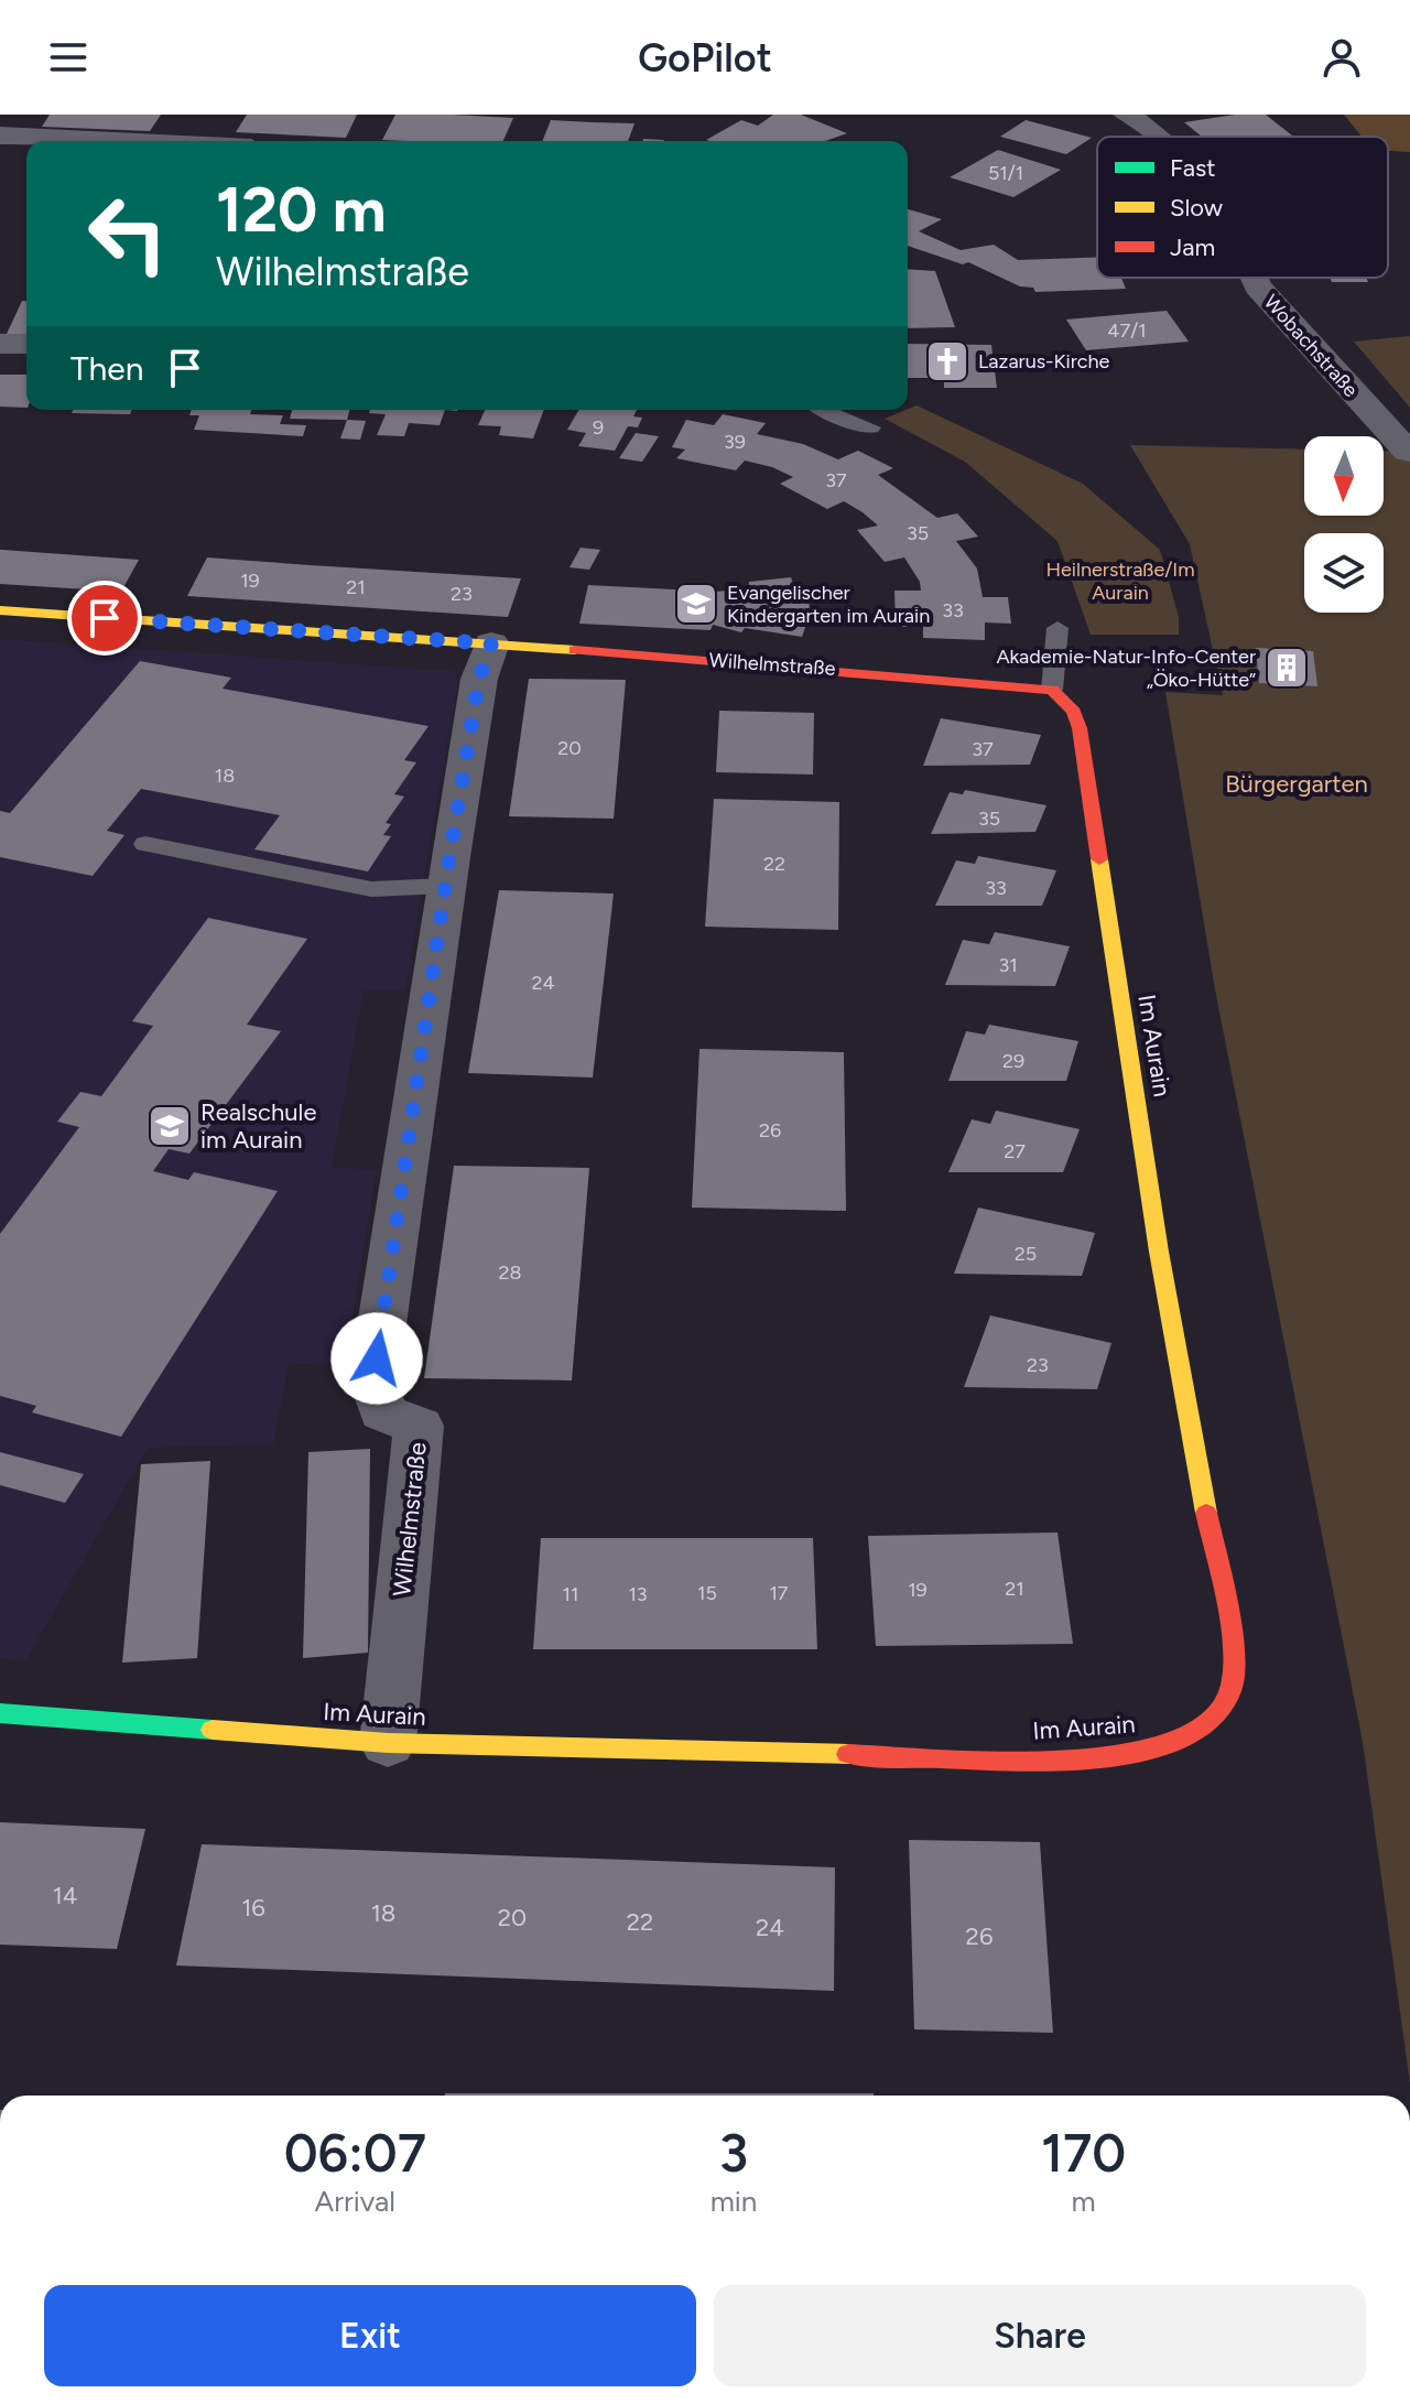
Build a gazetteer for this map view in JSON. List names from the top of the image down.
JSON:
{
  "streets": {
    "street": ["Wobachstraße", "Wilhelmstraße", "Im Aurain"]
  },
  "crossings": [
    ["Wilhelmstraße", "Im Aurain"]
  ],
  "parks": ["Heilnerstraße/Im Aurain", "Bürgergarten"],
  "places": {
    "church": ["Lazarus-Kirche"],
    "school or university": ["Evangelischer Kindergarten im Aurain", "Realschule im Aurain"],
    "building": ["Akademie-Natur-Info-Center „Öko-Hütte“"]
  },
  "house_numbers": [
    "51/1",
    "47/1",
    "9",
    "39",
    "37",
    "35",
    "19",
    "21",
    "23",
    "33",
    "20",
    "37",
    "18",
    "35",
    "22",
    "33",
    "31",
    "24",
    "29",
    "26",
    "27",
    "25",
    "28",
    "23",
    "21",
    "19",
    "15",
    "17",
    "11",
    "13",
    "14",
    "16",
    "18",
    "20",
    "22",
    "24",
    "26"
  ],
  "legend": ["Fast", "Slow", "Jam"],
  "north": "bottom",
  "page": {
    "header": "GoPilot",
    "turn": ["120 m", "Wilhelmstraße"],
    "then": "Then",
    "eta": [
      "06:07",
      "Arrival",
      "3",
      "min",
      "170",
      "m"
    ],
    "buttons": ["Exit", "Share"]
  }
}
